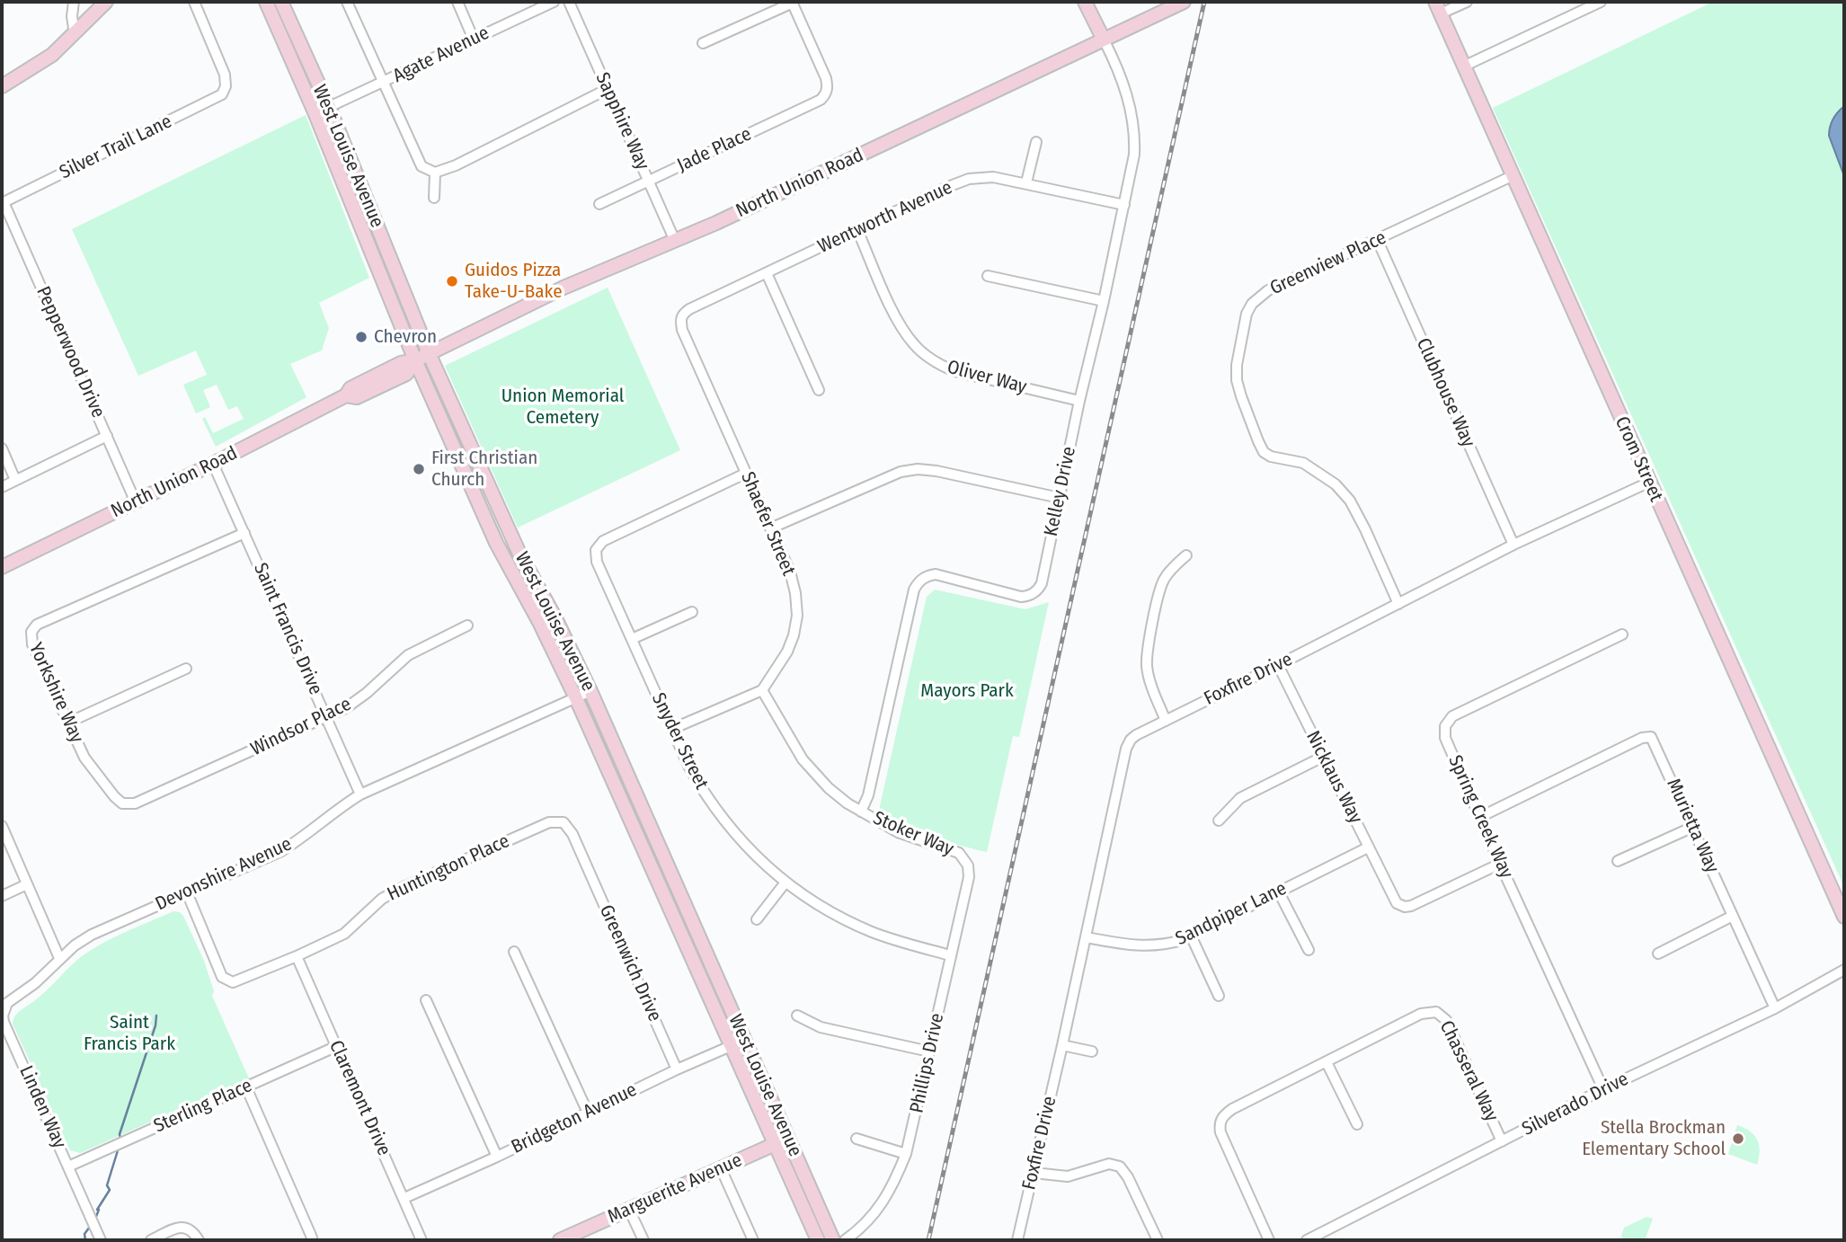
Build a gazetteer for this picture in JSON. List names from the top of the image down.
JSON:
{
  "streets": {
    "street": [
      "Agate Avenue",
      "Sapphire Way",
      "Silver Trail Lane",
      "Jade Place",
      "West Louise Avenue",
      "North Union Road",
      "Wentworth Avenue",
      "Greenview Place",
      "Pepperwood Drive",
      "Oliver Way",
      "Clubhouse Way",
      "Crom Street",
      "Kelley Drive",
      "Shaefer Street",
      "Saint Francis Drive",
      "Foxfire Drive",
      "Yorkshire Way",
      "Windsor Place",
      "Snyder Street",
      "Nicklaus Way",
      "Spring Creek Way",
      "Murietta Way",
      "Stoker Way",
      "Huntington Place",
      "Devonshire Avenue",
      "Sandpiper Lane",
      "Greenwich Drive",
      "Phillips Drive",
      "Chasseral Way",
      "Claremont Drive",
      "Silverado Drive",
      "Sterling Place",
      "Linden Way",
      "Bridgeton Avenue",
      "Marguerite Avenue"
    ]
  },
  "crossings": [
    ["Agate Avenue", "West Louise Avenue"],
    ["Sapphire Way", "Jade Place"],
    ["Sapphire Way", "North Union Road"],
    ["Silver Trail Lane", "Pepperwood Drive"],
    ["West Louise Avenue", "North Union Road"],
    ["West Louise Avenue", "Devonshire Avenue"],
    ["West Louise Avenue", "Bridgeton Avenue"],
    ["West Louise Avenue", "Marguerite Avenue"],
    ["North Union Road", "Pepperwood Drive"],
    ["North Union Road", "Kelley Drive"],
    ["North Union Road", "Saint Francis Drive"],
    ["Wentworth Avenue", "Oliver Way"],
    ["Wentworth Avenue", "Kelley Drive"],
    ["Wentworth Avenue", "Shaefer Street"],
    ["Greenview Place", "Clubhouse Way"],
    ["Greenview Place", "Crom Street"],
    ["Greenview Place", "Foxfire Drive"],
    ["Oliver Way", "Kelley Drive"],
    ["Clubhouse Way", "Foxfire Drive"],
    ["Crom Street", "Foxfire Drive"],
    ["Kelley Drive", "Stoker Way"],
    ["Shaefer Street", "Snyder Street"],
    ["Shaefer Street", "Stoker Way"],
    ["Saint Francis Drive", "Yorkshire Way"],
    ["Saint Francis Drive", "Windsor Place"],
    ["Saint Francis Drive", "Devonshire Avenue"],
    ["Foxfire Drive", "Nicklaus Way"],
    ["Foxfire Drive", "Sandpiper Lane"],
    ["Yorkshire Way", "Windsor Place"],
    ["Snyder Street", "Phillips Drive"],
    ["Nicklaus Way", "Spring Creek Way"],
    ["Nicklaus Way", "Sandpiper Lane"],
    ["Spring Creek Way", "Murietta Way"],
    ["Spring Creek Way", "Silverado Drive"],
    ["Murietta Way", "Silverado Drive"],
    ["Stoker Way", "Phillips Drive"],
    ["Huntington Place", "Devonshire Avenue"],
    ["Huntington Place", "Greenwich Drive"],
    ["Huntington Place", "Claremont Drive"],
    ["Devonshire Avenue", "Linden Way"],
    ["Greenwich Drive", "Bridgeton Avenue"],
    ["Chasseral Way", "Silverado Drive"],
    ["Claremont Drive", "Sterling Place"],
    ["Claremont Drive", "Bridgeton Avenue"],
    ["Sterling Place", "Linden Way"]
  ],
  "parks": ["Union Memorial Cemetery", "Mayors Park", "Saint Francis Park"],
  "places": [
    "Guidos Pizza Take-U-Bake",
    "Chevron",
    "First Christian Church",
    "Stella Brockman Elementary School"
  ]
}
